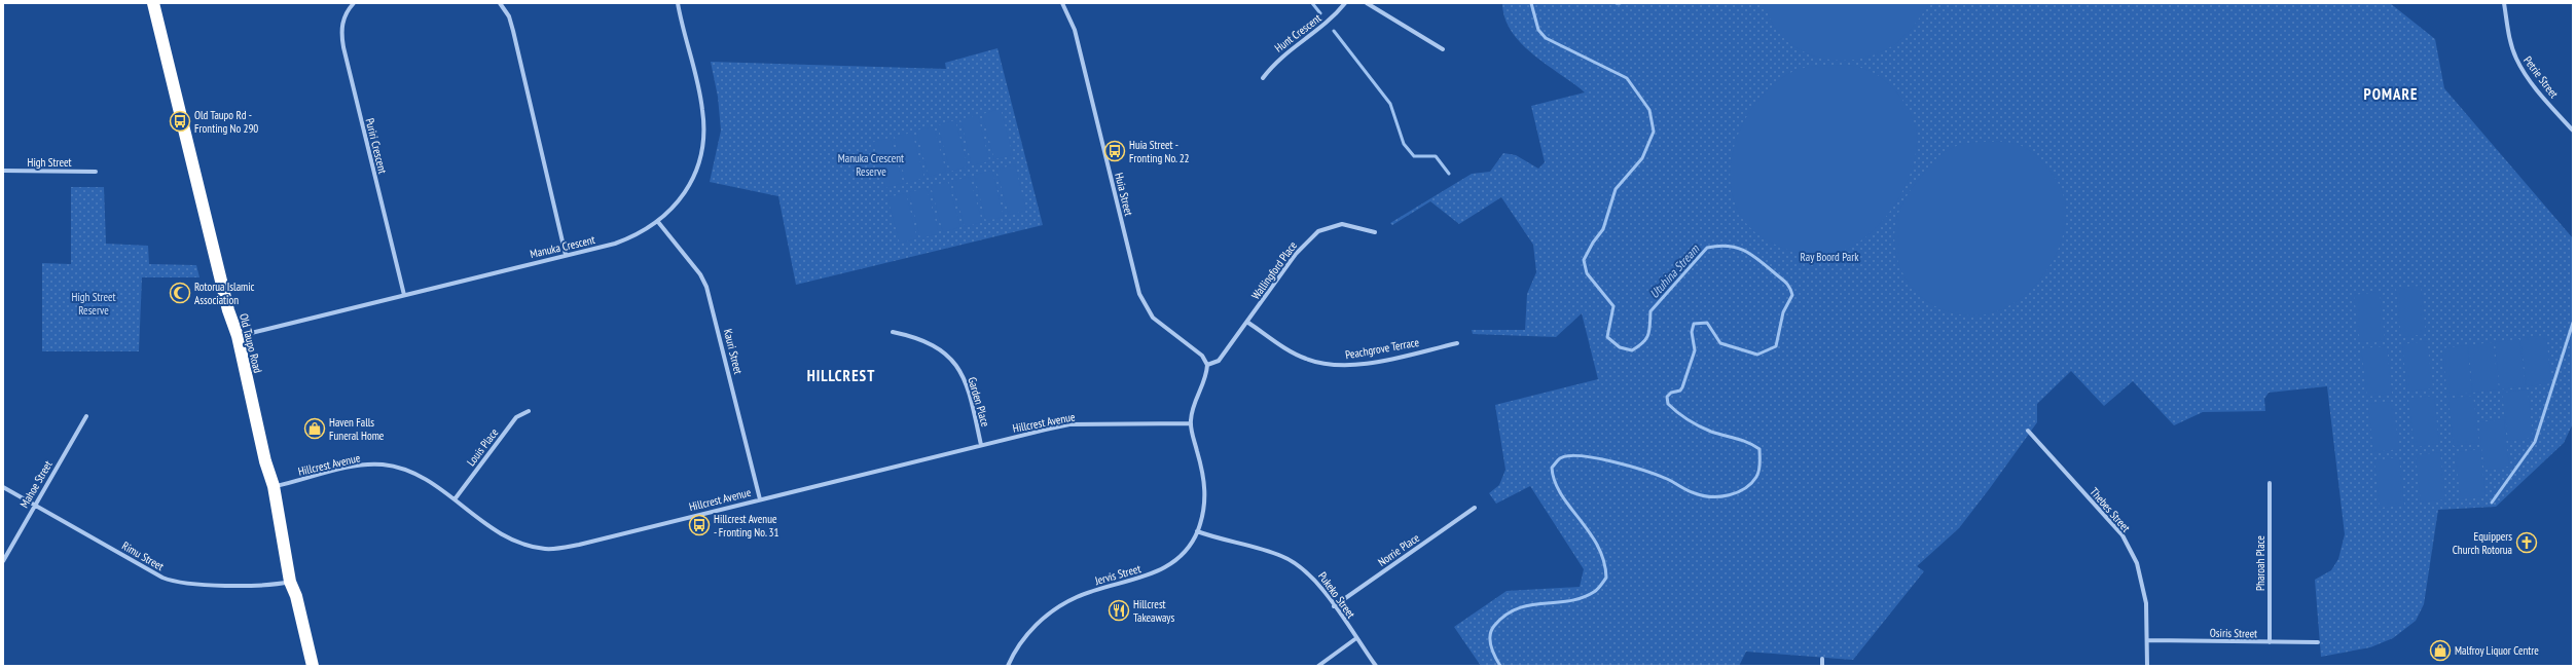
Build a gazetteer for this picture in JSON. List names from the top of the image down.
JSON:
{
  "streets": {
    "highway": ["Old Taupo Road"],
    "street": [
      "Hunt Crescent",
      "Petrie Street",
      "Puriri Crescent",
      "High Street",
      "Huia Street",
      "Manuka Crescent",
      "Wallingford Place",
      "Peachgrove Terrace",
      "Kauri Street",
      "Garden Place",
      "Hillcrest Avenue",
      "Louis Place",
      "Mahoe Street",
      "Thebes Street",
      "Norrie Place",
      "Rimu Street",
      "Pharoah Place",
      "Jervis Street",
      "Pukeko Street",
      "Osiris Street"
    ]
  },
  "crossings": [
    ["Puriri Crescent", "Manuka Crescent"],
    ["Huia Street", "Wallingford Place"],
    ["Huia Street", "Jervis Street"],
    ["Manuka Crescent", "Old Taupo Road"],
    ["Manuka Crescent", "Kauri Street"],
    ["Wallingford Place", "Peachgrove Terrace"],
    ["Wallingford Place", "Jervis Street"],
    ["Old Taupo Road", "Hillcrest Avenue"],
    ["Old Taupo Road", "Rimu Street"],
    ["Kauri Street", "Hillcrest Avenue"],
    ["Garden Place", "Hillcrest Avenue"],
    ["Hillcrest Avenue", "Louis Place"],
    ["Hillcrest Avenue", "Jervis Street"],
    ["Mahoe Street", "Rimu Street"],
    ["Thebes Street", "Osiris Street"],
    ["Norrie Place", "Pukeko Street"],
    ["Pharoah Place", "Osiris Street"],
    ["Jervis Street", "Pukeko Street"]
  ],
  "districts": ["POMARE", "HILLCREST"],
  "water": ["Utuhina Stream"],
  "parks": ["Manuka Crescent Reserve", "Ray Boord Park", "High Street Reserve"],
  "places": {
    "bus stop": ["Old Taupo Rd - Fronting No 290", "Huia Street - Fronting No. 22", "Hillcrest Avenue - Fronting No. 31"],
    "mosque": ["Rotorua Islamic Association"],
    "shop": ["Haven Falls Funeral Home", "Malfroy Liquor Centre"],
    "church": ["Equippers Church Rotorua"],
    "restaurant": ["Hillcrest Takeaways"]
  }
}
